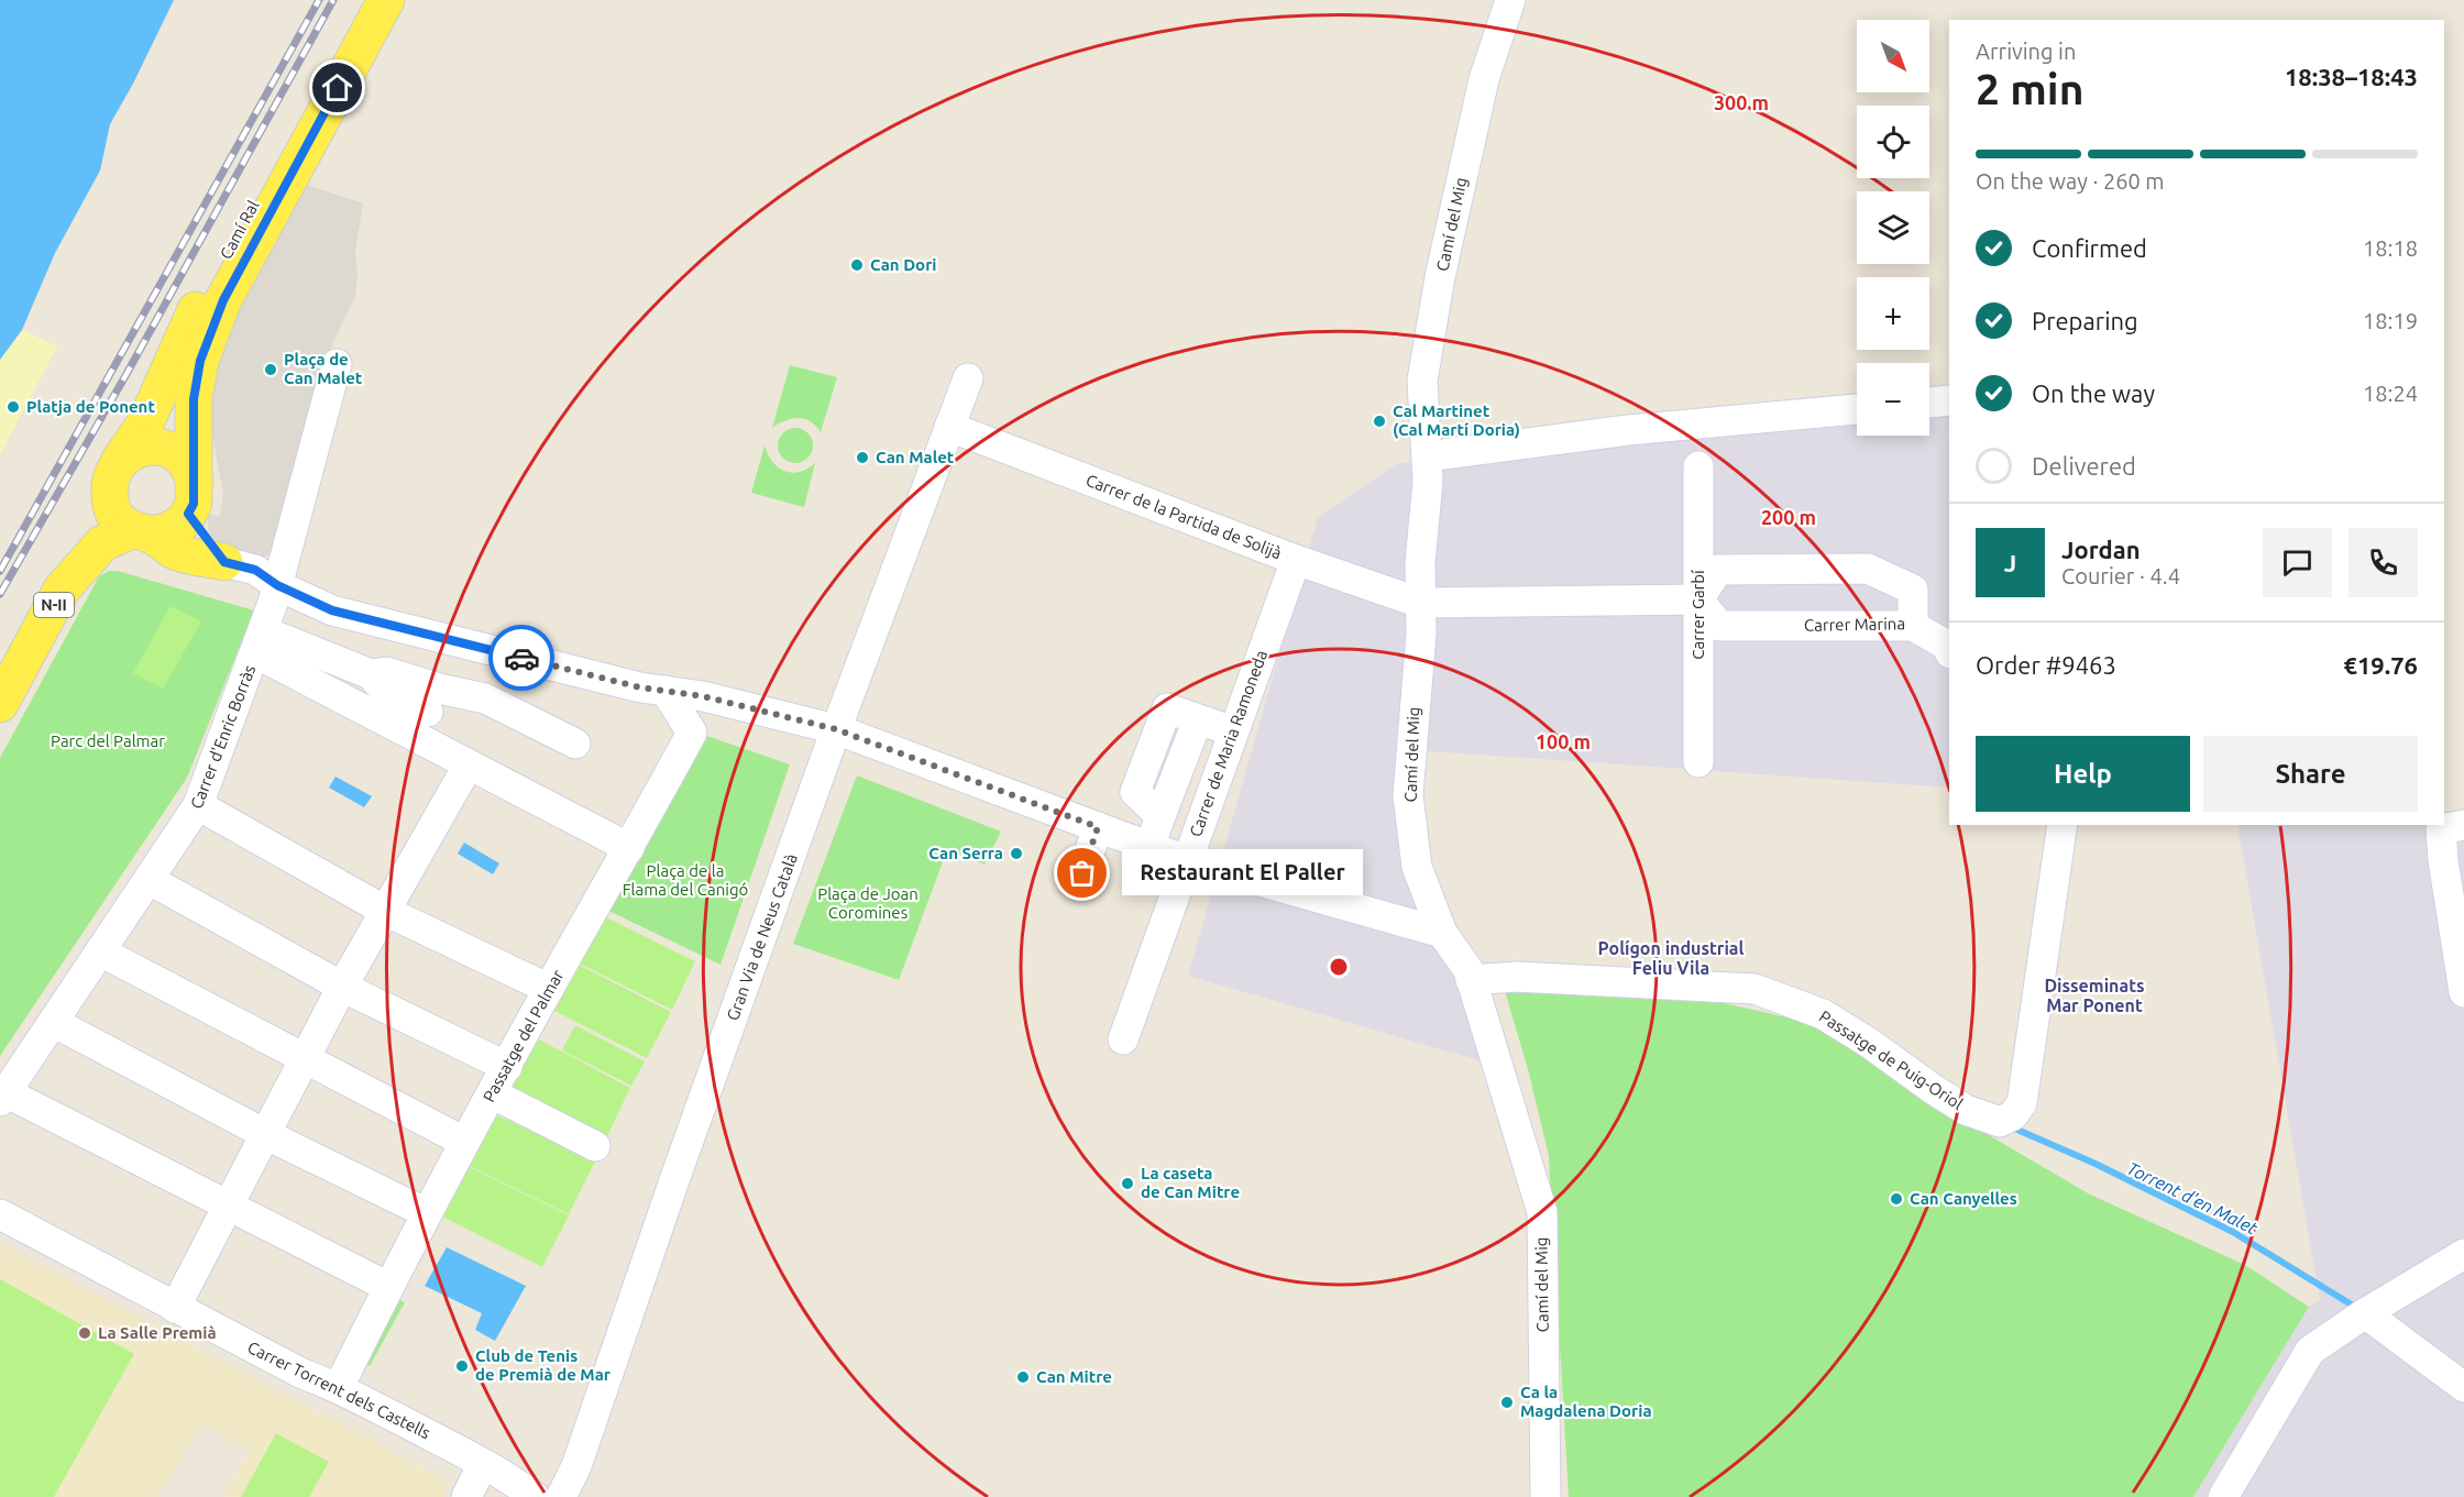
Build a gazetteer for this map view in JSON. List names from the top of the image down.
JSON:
{
  "streets": {
    "main road": ["Camí Ral", "N-II"],
    "street": [
      "Camí del Mig",
      "Carrer de la Partida de Solijà",
      "Carrer Garbí",
      "Carrer Marina",
      "Carrer d'Enric Borràs",
      "Carrer de Maria Ramoneda",
      "Gran Via de Neus Català",
      "Passatge del Palmar",
      "Passatge de Puig-Oriol",
      "Carrer Torrent dels Castells"
    ]
  },
  "crossings": [
    ["Camí del Mig", "Carrer de la Partida de Solijà"],
    ["Camí del Mig", "Passatge de Puig-Oriol"],
    ["Camí Ral", "N-II"],
    ["Carrer de la Partida de Solijà", "Carrer de Maria Ramoneda"],
    ["Carrer de la Partida de Solijà", "Gran Via de Neus Català"],
    ["Carrer Garbí", "Carrer Marina"],
    ["Passatge del Palmar", "Carrer Torrent dels Castells"]
  ],
  "districts": ["Polígon industrial Feliu Vila", "Disseminats Mar Ponent"],
  "water": ["Torrent d'en Malet"],
  "parks": ["Parc del Palmar", "Plaça de la Flama del Canigó", "Plaça de Joan Coromines"],
  "places": [
    "Can Dori",
    "Plaça de Can Malet",
    "Platja de Ponent",
    "Cal Martinet (Cal Martí Doria)",
    "Can Malet",
    "Can Serra",
    "Restaurant El Paller",
    "La caseta de Can Mitre",
    "Can Canyelles",
    "La Salle Premià",
    "Club de Tenis de Premià de Mar",
    "Can Mitre",
    "Ca la Magdalena Doria"
  ],
  "north": "bottom right",
  "page": {
    "map_buttons": ["+", "−"],
    "heading": ["2 min", "Arriving in", "18:38–18:43"],
    "panel": [
      "Jordan",
      "Courier · 4.4",
      "Order #9463",
      "€19.76"
    ],
    "bar": "On the way · 260 m",
    "list": [
      ["Confirmed", "18:18"],
      ["Preparing", "18:19"],
      ["On the way", "18:24"],
      "Delivered"
    ],
    "round": "J",
    "buttons": ["Help", "Share"],
    "bubble": "Restaurant El Paller"
  },
  "rings": ["300 m", "200 m", "100 m"]
}
